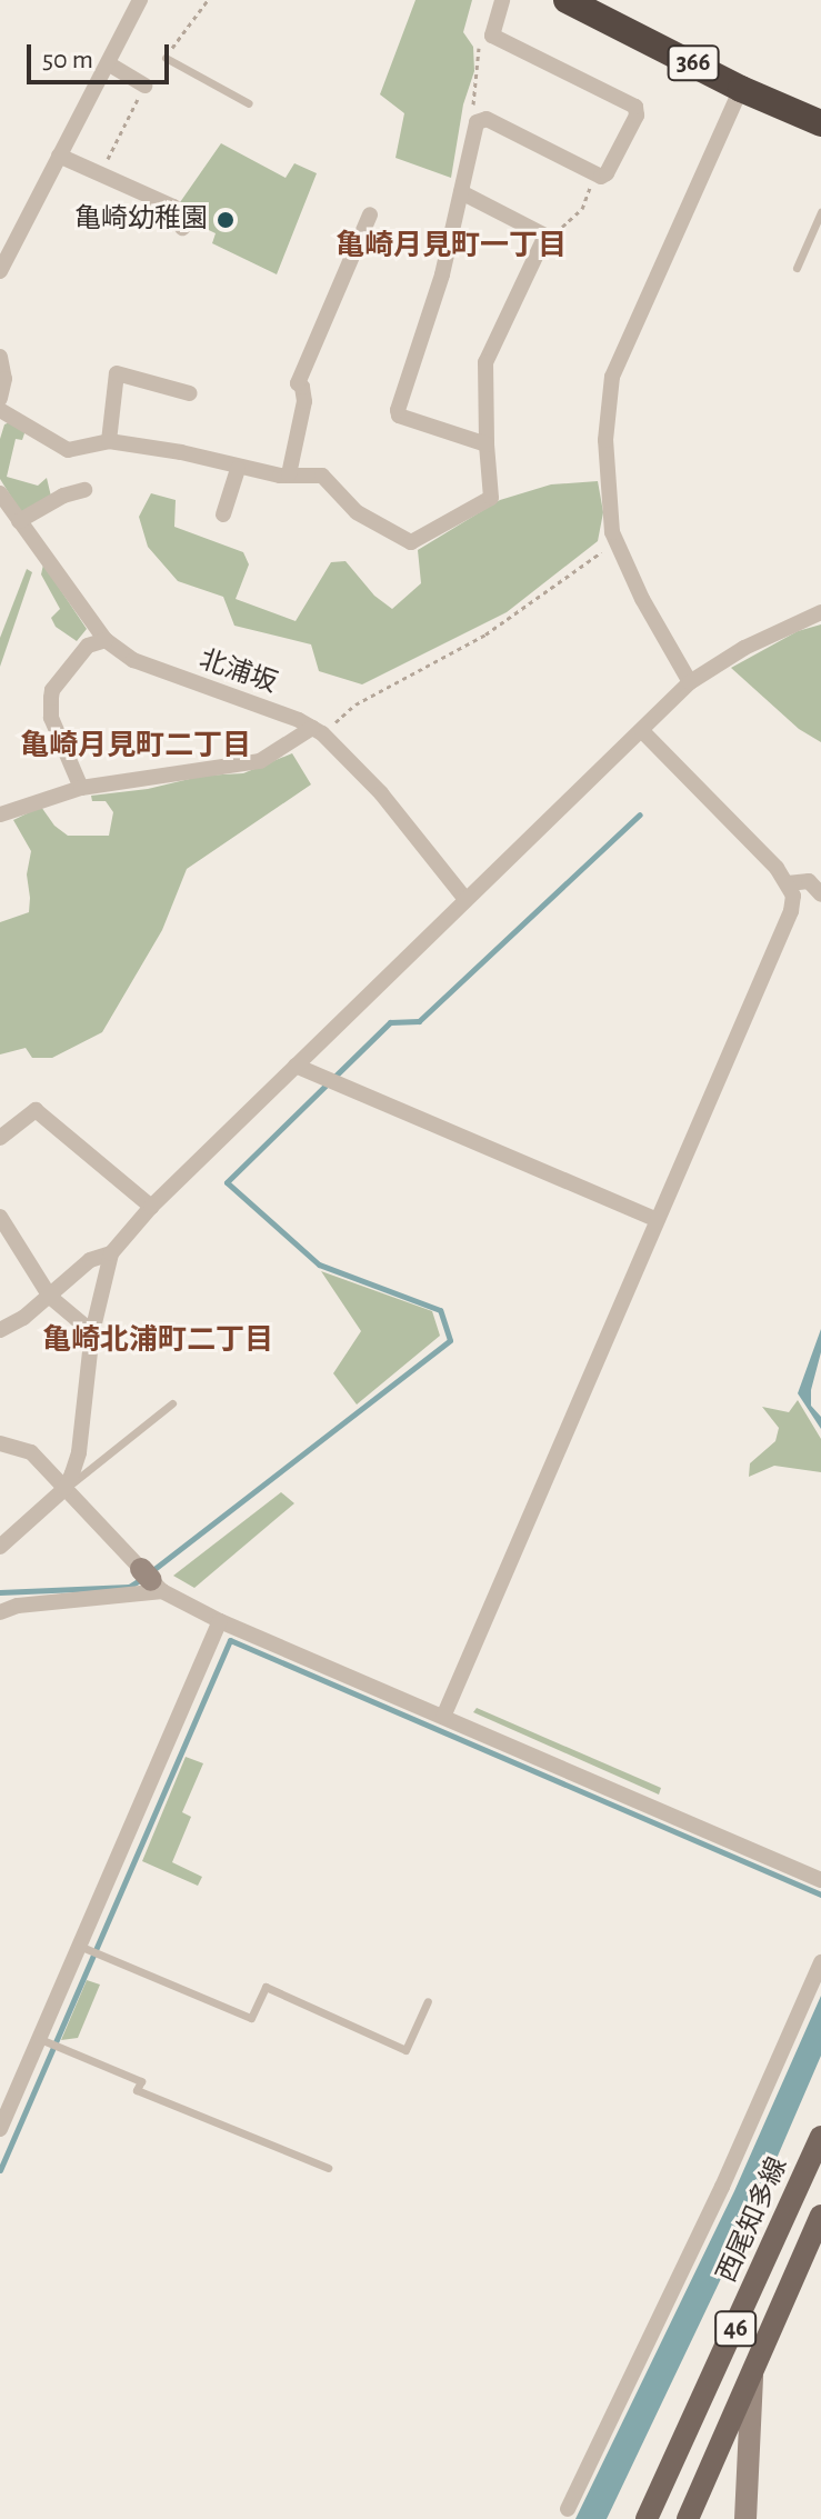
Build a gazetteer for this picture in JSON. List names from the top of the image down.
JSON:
{
  "streets": {
    "highway": ["366"],
    "main road": ["西尾知多線", "46"],
    "street": ["北浦坂"]
  },
  "districts": ["亀崎月見町一丁目", "亀崎月見町二丁目", "亀崎北浦町二丁目"],
  "places": ["亀崎幼稚園"],
  "scale_bar": "50 m"
}
